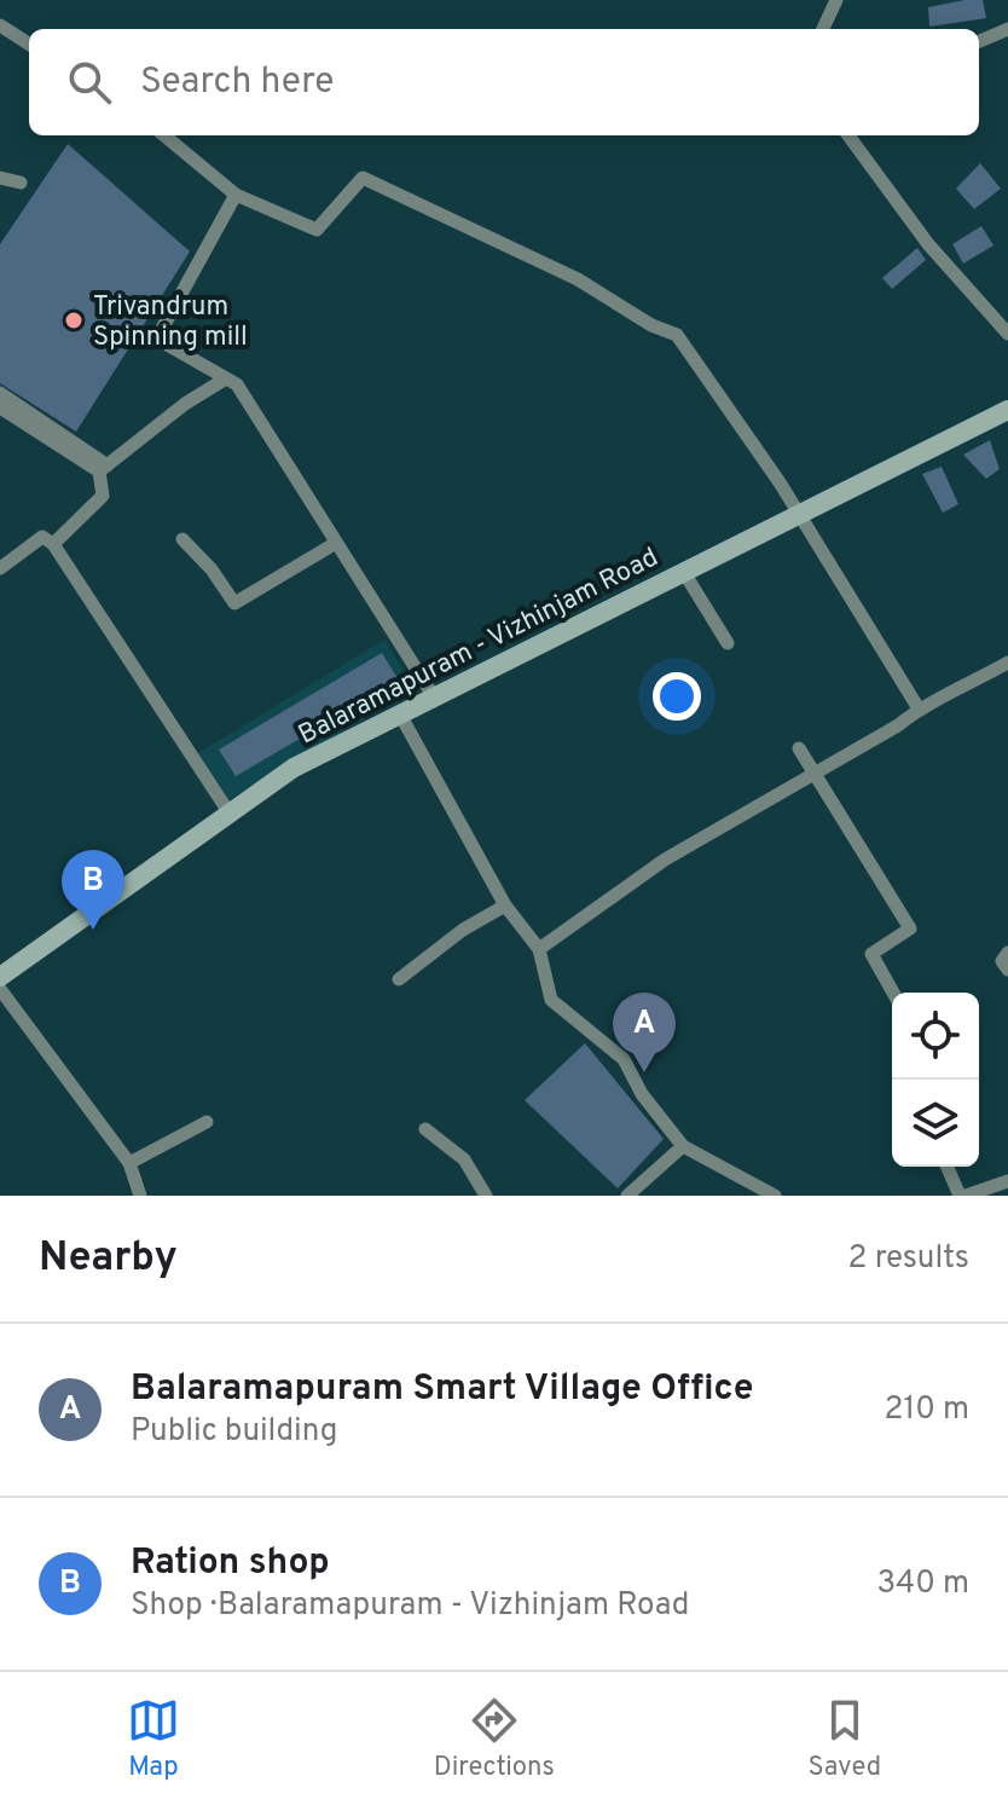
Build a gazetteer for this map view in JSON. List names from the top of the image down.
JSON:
{
  "streets": {
    "main road": ["Balaramapuram - Vizhinjam Road"]
  },
  "places": ["Trivandrum Spinning mill"],
  "page": {
    "search": "Search here",
    "pins": ["B", "A"],
    "heading": ["Nearby", "2 results"],
    "list": [
      {
        "mark": "A",
        "name": "Balaramapuram Smart Village Office",
        "note": "Public building",
        "value": "210 m"
      },
      {
        "mark": "B",
        "name": "Ration shop",
        "note": "Shop · Balaramapuram - Vizhinjam Road",
        "value": "340 m"
      }
    ],
    "nav": ["Map", "Directions", "Saved"]
  }
}
